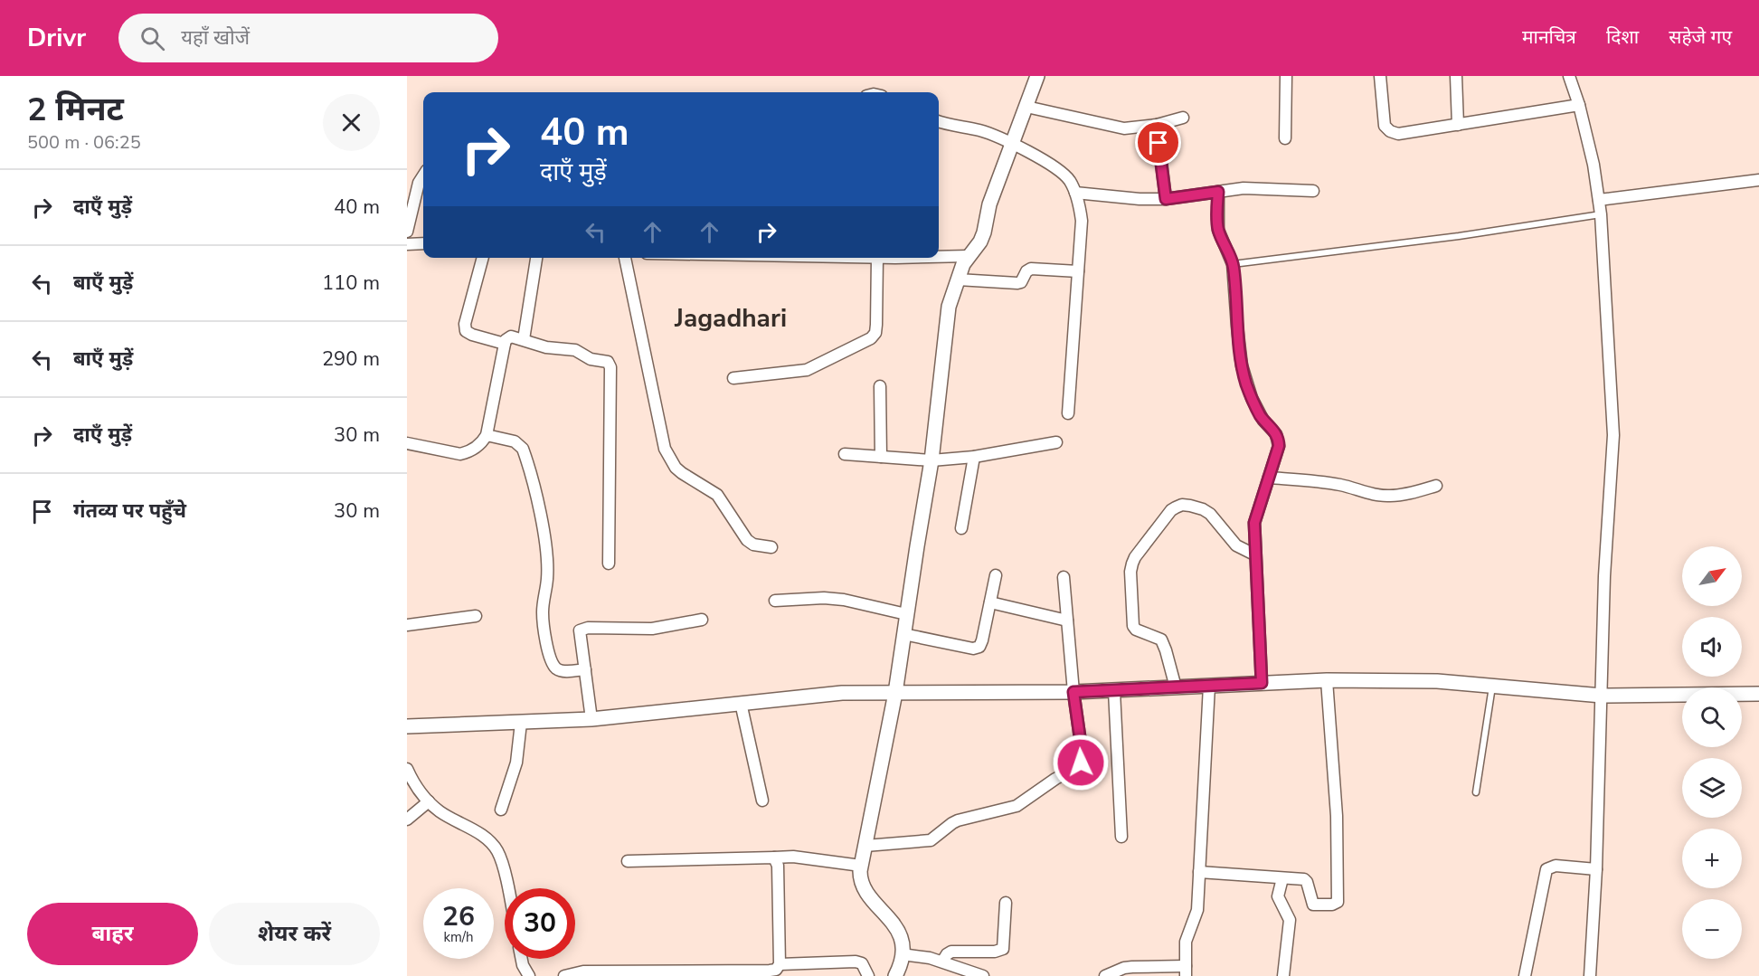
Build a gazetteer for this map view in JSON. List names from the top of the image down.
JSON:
{
  "districts": ["Jagadhari"],
  "north": "top right",
  "page": {
    "header": "Drivr",
    "search": "यहाँ खोजें",
    "nav": ["मानचित्र", "दिशा", "सहेजे गए"],
    "heading": ["2 मिनट", "500 m · 06:25"],
    "turn": ["40 m", "दाएँ मुड़ें"],
    "list": [
      {
        "name": "दाएँ मुड़ें",
        "value": "40 m"
      },
      {
        "name": "बाएँ मुड़ें",
        "value": "110 m"
      },
      {
        "name": "बाएँ मुड़ें",
        "value": "290 m"
      },
      {
        "name": "दाएँ मुड़ें",
        "value": "30 m"
      },
      {
        "name": "गंतव्य पर पहुँचे",
        "value": "30 m"
      }
    ],
    "map_buttons": ["+", "−"],
    "speed": "26 km/h",
    "limit": "30",
    "buttons": ["बाहर", "शेयर करें"]
  }
}
